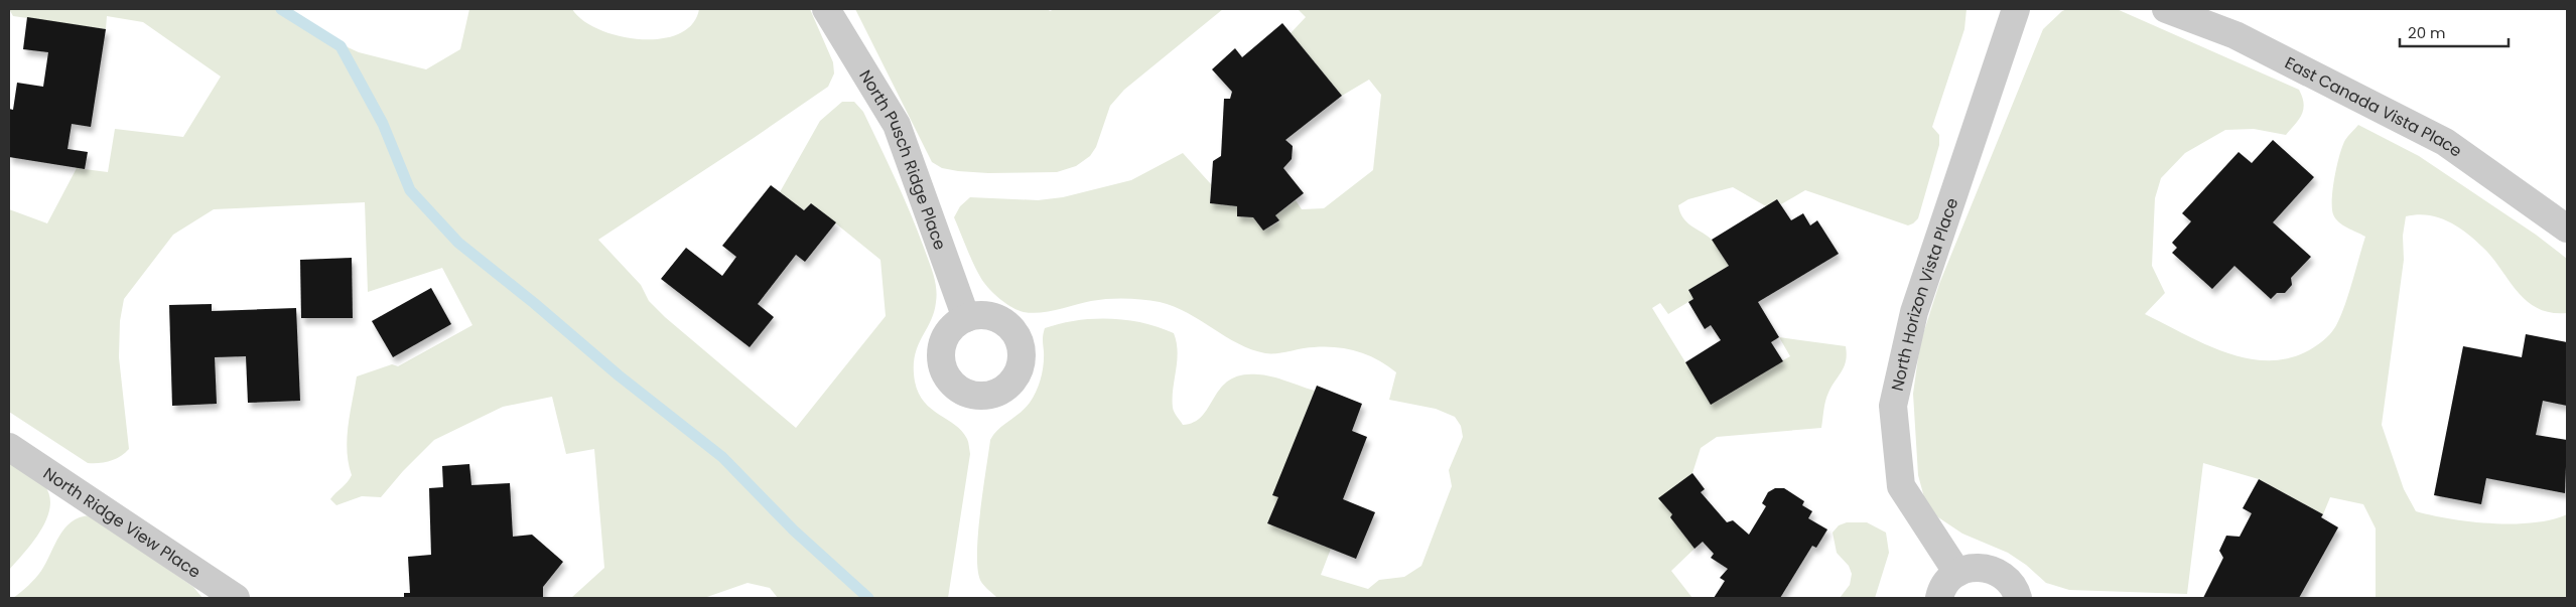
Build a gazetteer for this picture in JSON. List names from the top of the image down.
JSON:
{
  "streets": {
    "street": [
      "East Canada Vista Place",
      "North Pusch Ridge Place",
      "North Horizon Vista Place",
      "North Ridge View Place"
    ]
  },
  "scale_bar": "20 m"
}
